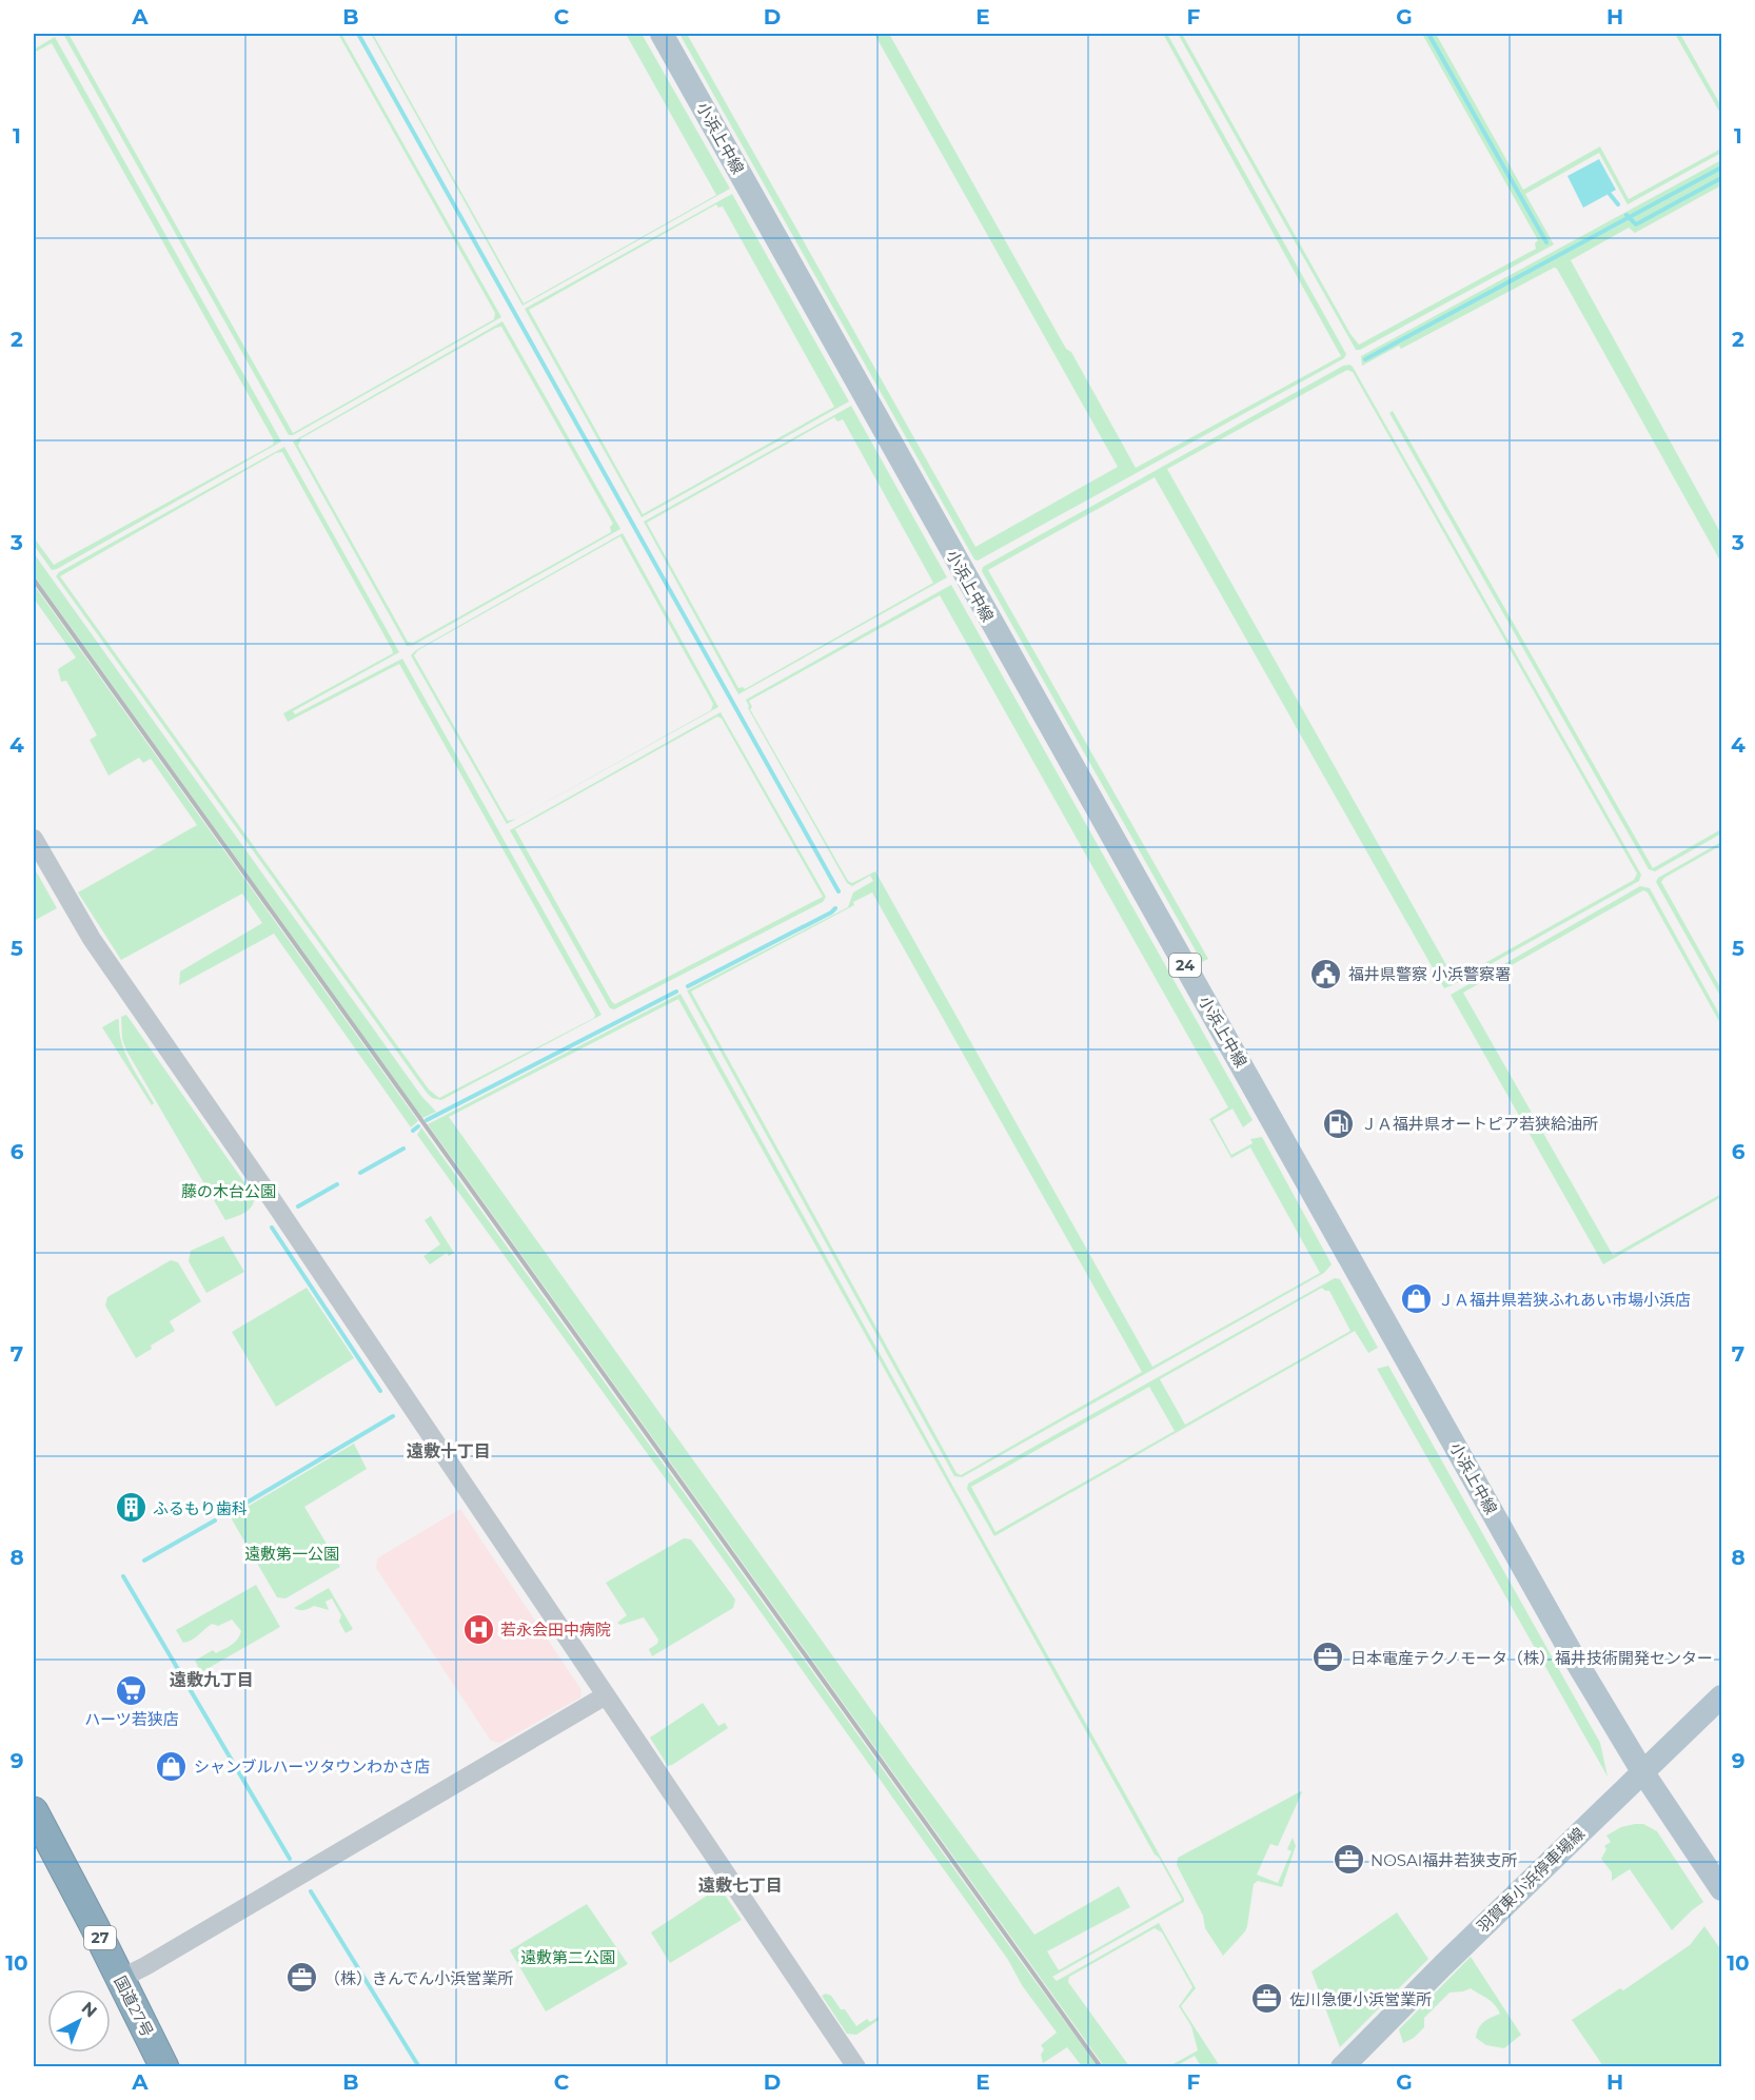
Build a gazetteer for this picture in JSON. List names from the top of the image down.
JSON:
{
  "streets": {
    "highway": ["27", "国道27号"],
    "main road": ["小浜上中線", "24", "羽賀東小浜停車場線"]
  },
  "crossings": [
    ["小浜上中線", "羽賀東小浜停車場線"]
  ],
  "districts": ["遠敷十丁目", "遠敷九丁目", "遠敷七丁目"],
  "parks": ["藤の木台公園", "遠敷第一公園", "遠敷第二公園"],
  "places": {
    "public building": ["福井県警察 小浜警察署"],
    "fuel station": ["ＪＡ福井県オートピア若狭給油所"],
    "shop": ["ＪＡ福井県若狭ふれあい市場小浜店", "シャンブルハーツタウンわかさ店"],
    "building": ["ふるもり歯科"],
    "hospital": ["若永会田中病院"],
    "office": [
      "日本電産テクノモータ（株）福井技術開発センター",
      "NOSAI福井若狭支所",
      "（株）きんでん小浜営業所",
      "佐川急便小浜営業所"
    ],
    "supermarket": ["ハーツ若狭店"]
  },
  "north": "top right",
  "grid": {
    "columns": [
      "A",
      "B",
      "C",
      "D",
      "E",
      "F",
      "G",
      "H"
    ],
    "rows": [
      "1",
      "2",
      "3",
      "4",
      "5",
      "6",
      "7",
      "8",
      "9",
      "10"
    ]
  }
}
